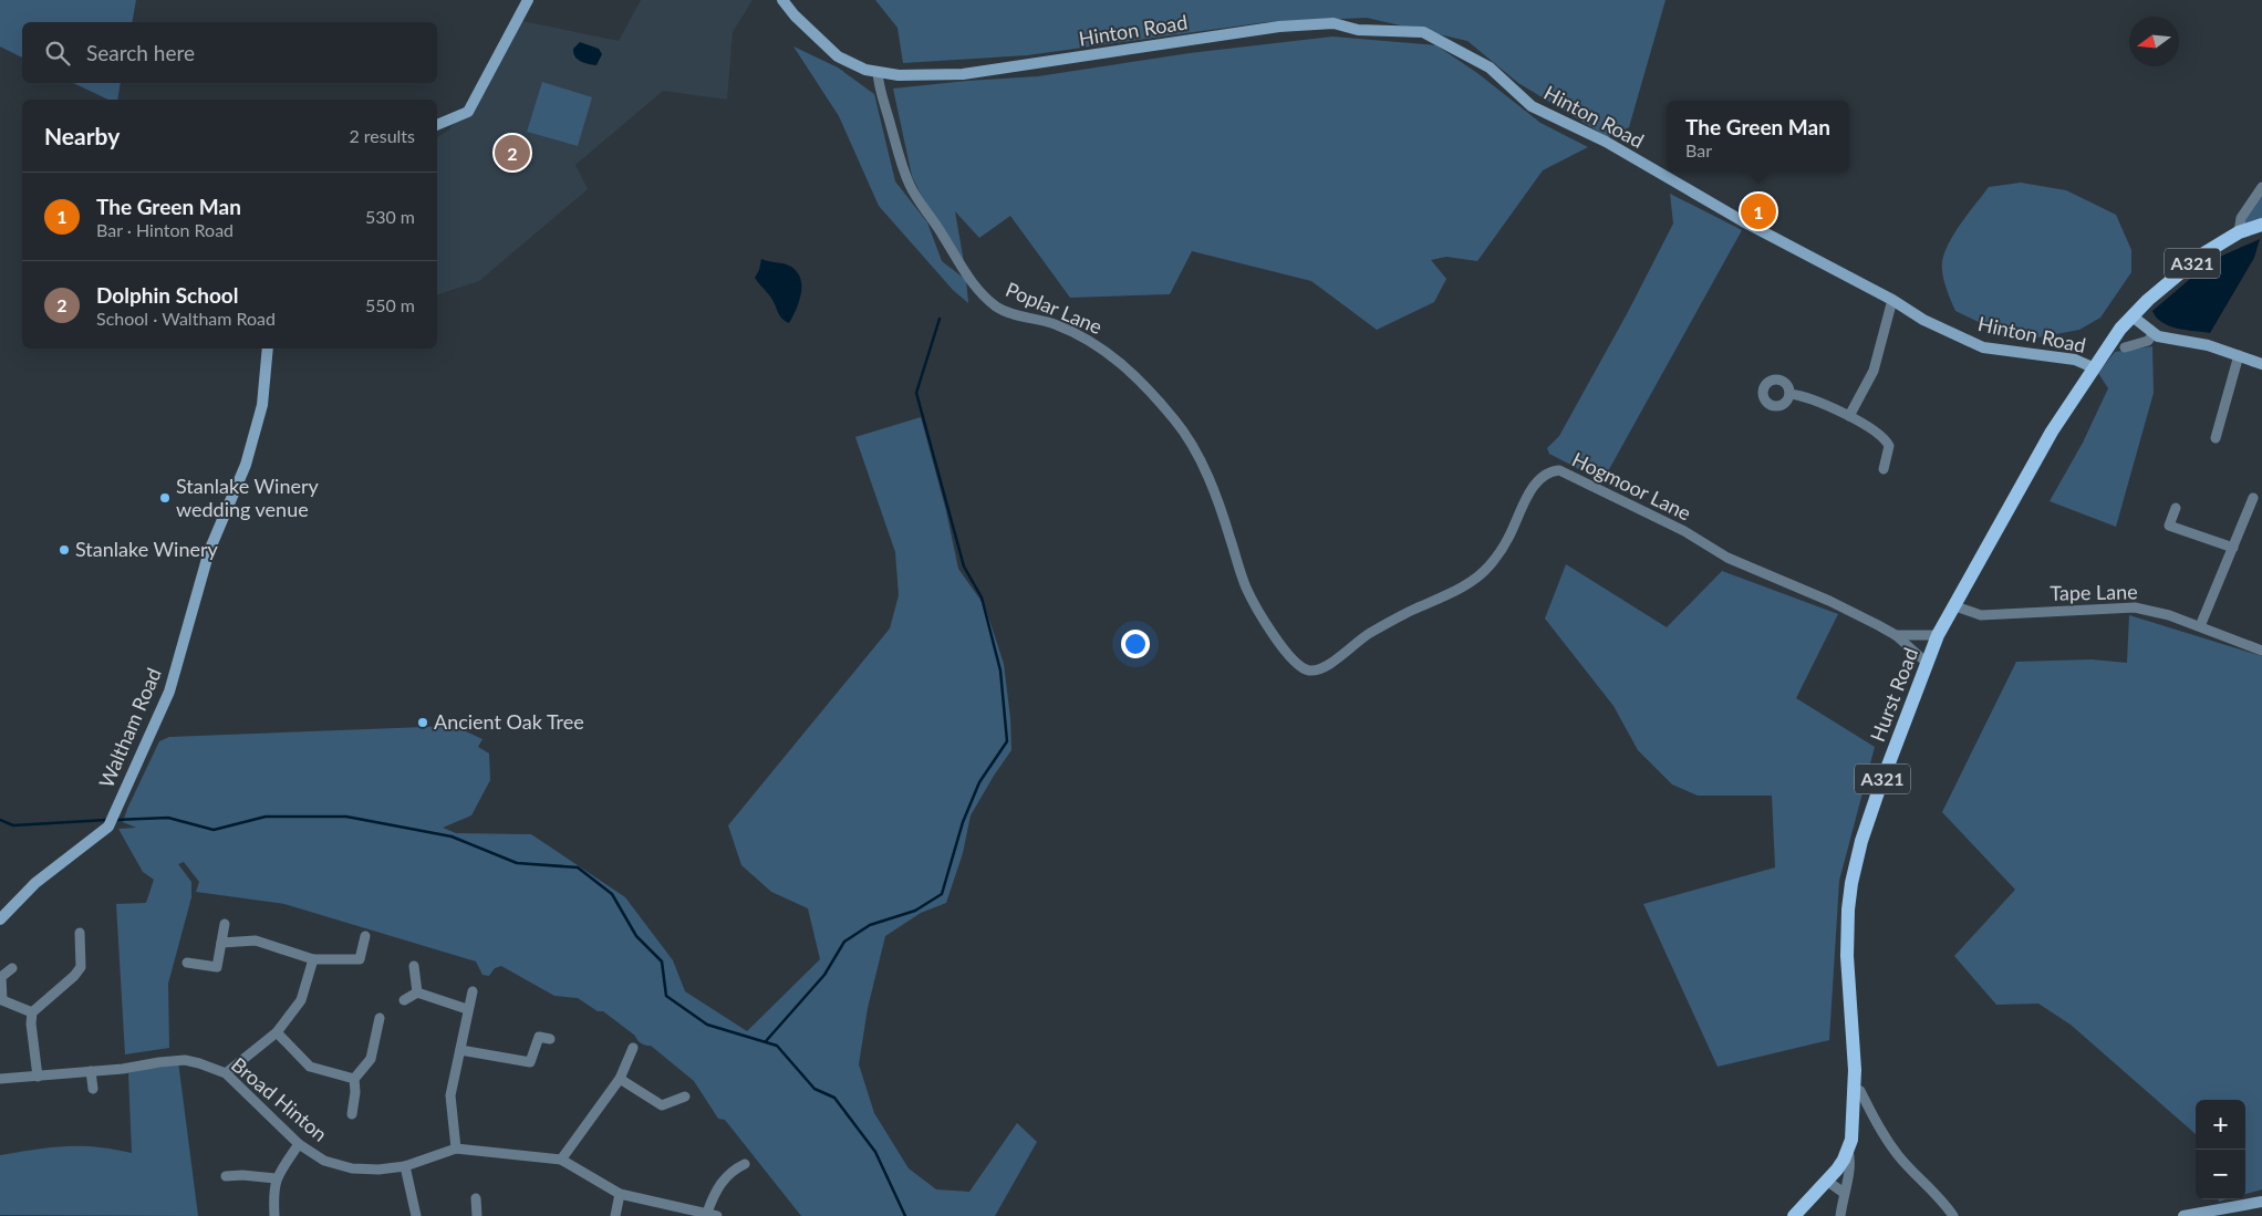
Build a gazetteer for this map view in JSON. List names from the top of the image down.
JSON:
{
  "streets": {
    "main road": ["A321", "Hurst Road"],
    "street": [
      "Hinton Road",
      "Poplar Lane",
      "Hogmoor Lane",
      "Tape Lane",
      "Waltham Road",
      "Broad Hinton"
    ]
  },
  "crossings": [
    ["Hinton Road", "A321"],
    ["Hinton Road", "Poplar Lane"],
    ["Hinton Road", "Hurst Road"],
    ["A321", "Hurst Road"],
    ["Poplar Lane", "Hogmoor Lane"],
    ["Hogmoor Lane", "Hurst Road"],
    ["Tape Lane", "Hurst Road"]
  ],
  "places": ["Stanlake Winery wedding venue", "Stanlake Winery", "Ancient Oak Tree"],
  "north": "left",
  "page": {
    "search": "Search here",
    "heading": ["Nearby", "2 results"],
    "popup": ["The Green Man", "Bar"],
    "pins": ["2", "1"],
    "list": [
      {
        "mark": "1",
        "name": "The Green Man",
        "note": "Bar · Hinton Road",
        "value": "530 m"
      },
      {
        "mark": "2",
        "name": "Dolphin School",
        "note": "School · Waltham Road",
        "value": "550 m"
      }
    ],
    "map_buttons": ["+", "−"]
  }
}
